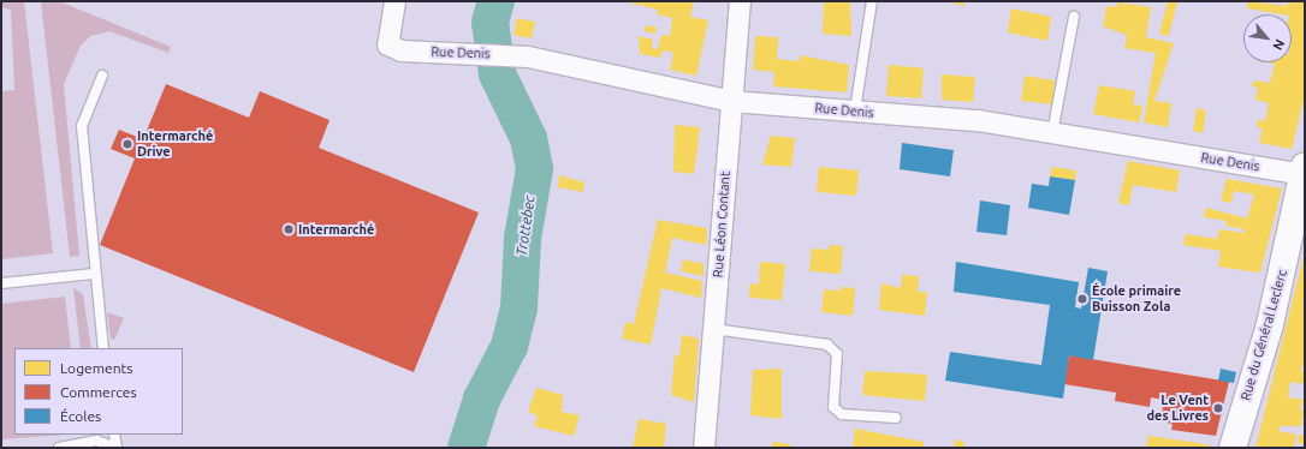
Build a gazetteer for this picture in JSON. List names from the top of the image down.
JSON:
{
  "streets": {
    "main road": ["Rue du Général Leclerc"],
    "street": ["Rue Denis", "Rue Léon Contant"]
  },
  "crossings": [
    ["Rue Denis", "Rue Léon Contant"],
    ["Rue Denis", "Rue du Général Leclerc"]
  ],
  "water": ["Trottebec"],
  "places": [
    "Intermarché Drive",
    "Intermarché",
    "École primaire Buisson Zola",
    "Le Vent des Livres"
  ],
  "legend": ["Logements", "Commerces", "Écoles"],
  "north": "bottom right"
}
